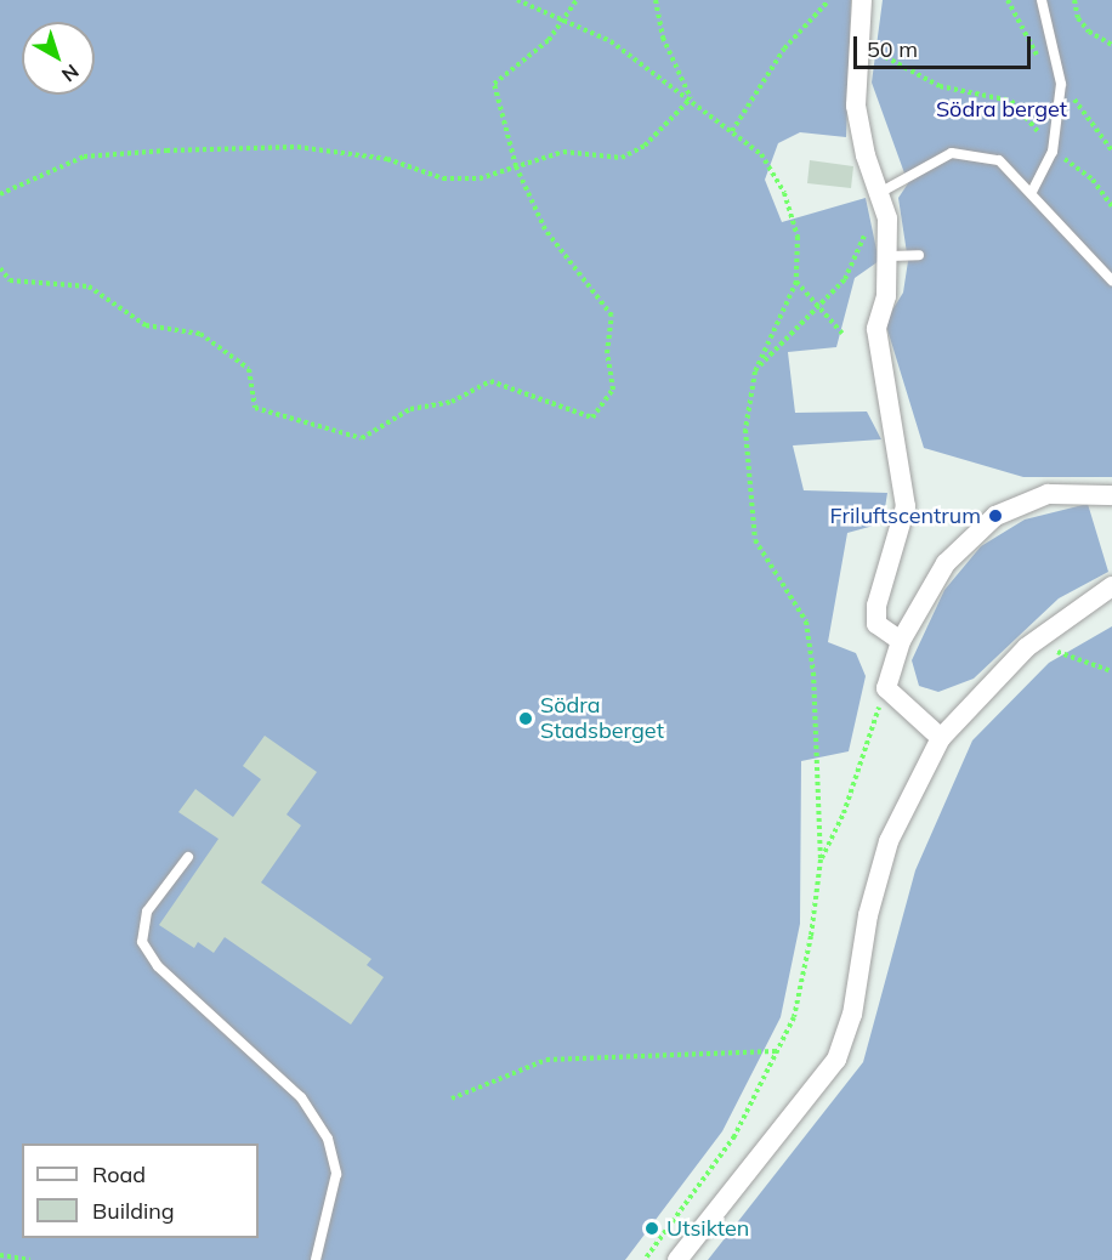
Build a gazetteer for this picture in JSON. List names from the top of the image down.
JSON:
{
  "parks": ["Södra berget"],
  "places": ["Friluftscentrum", "Södra Stadsberget", "Utsikten"],
  "legend": ["Road", "Building"],
  "scale_bar": "50 m",
  "north": "bottom right"
}
